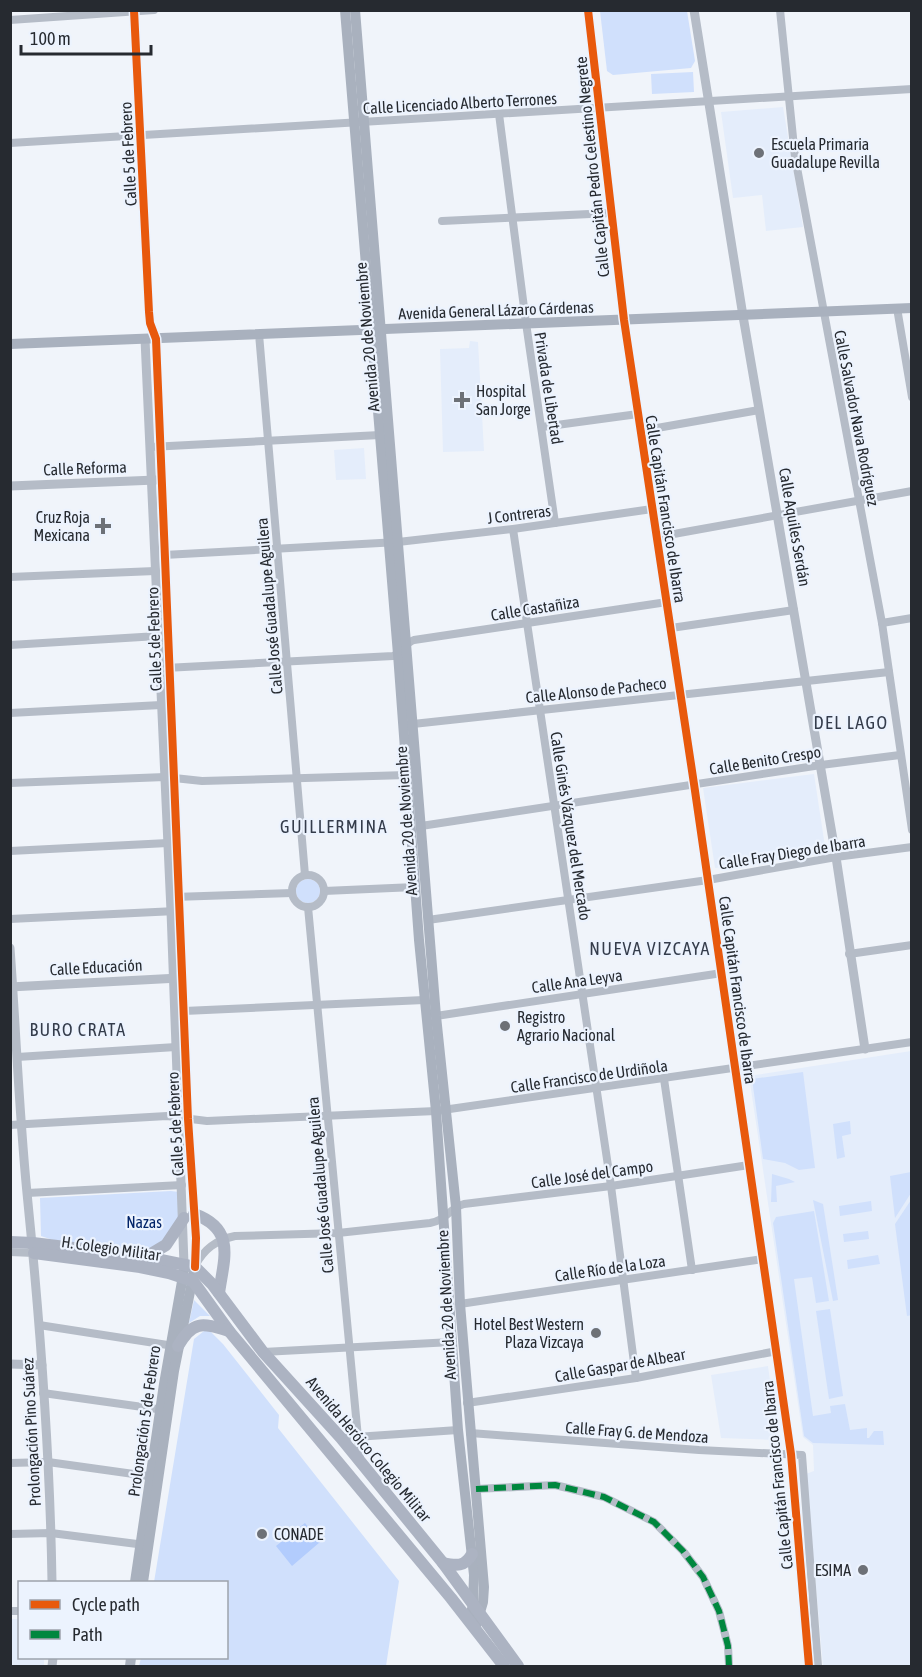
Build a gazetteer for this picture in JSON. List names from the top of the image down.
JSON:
{
  "streets": {
    "main road": [
      "Avenida General Lázaro Cárdenas",
      "Avenida 20 de Noviembre",
      "H. Colegio Militar",
      "Prolongación 5 de Febrero",
      "Avenida Heróico Colegio Militar"
    ],
    "street": [
      "Calle Licenciado Alberto Terrones",
      "Calle 5 de Febrero",
      "Calle Capitán Pedro Celestino Negrete",
      "Privada de Libertad",
      "Calle Salvador Nava Rodríguez",
      "Calle Reforma",
      "Calle Capitán Francisco de Ibarra",
      "J Contreras",
      "Calle Aquiles Serdán",
      "Calle José Guadalupe Aguilera",
      "Calle Castañiza",
      "Calle Alonso de Pacheco",
      "Calle Benito Crespo",
      "Calle Ginés Vázquez del Mercado",
      "Calle Fray Diego de Ibarra",
      "Calle Educación",
      "Calle Ana Leyva",
      "Calle Francisco de Urdiñola",
      "Calle José del Campo",
      "Calle Río de la Loza",
      "Calle Gaspar de Albear",
      "Prolongación Pino Suárez",
      "Calle Fray G. de Mendoza"
    ]
  },
  "crossings": [
    ["Calle Licenciado Alberto Terrones", "Calle 5 de Febrero"],
    ["Calle Licenciado Alberto Terrones", "Calle Capitán Pedro Celestino Negrete"],
    ["Calle Licenciado Alberto Terrones", "Avenida 20 de Noviembre"],
    ["Calle Licenciado Alberto Terrones", "Privada de Libertad"],
    ["Calle Licenciado Alberto Terrones", "Calle Salvador Nava Rodríguez"],
    ["Calle Licenciado Alberto Terrones", "Calle Aquiles Serdán"],
    ["Calle 5 de Febrero", "Avenida General Lázaro Cárdenas"],
    ["Calle 5 de Febrero", "Calle Reforma"],
    ["Calle 5 de Febrero", "J Contreras"],
    ["Calle 5 de Febrero", "Calle Educación"],
    ["Calle 5 de Febrero", "Calle Francisco de Urdiñola"],
    ["Calle 5 de Febrero", "H. Colegio Militar"],
    ["Calle 5 de Febrero", "Prolongación 5 de Febrero"],
    ["Calle 5 de Febrero", "Avenida Heróico Colegio Militar"],
    ["Calle Capitán Pedro Celestino Negrete", "Avenida General Lázaro Cárdenas"],
    ["Calle Capitán Pedro Celestino Negrete", "Calle Capitán Francisco de Ibarra"],
    ["Avenida General Lázaro Cárdenas", "Avenida 20 de Noviembre"],
    ["Avenida General Lázaro Cárdenas", "Privada de Libertad"],
    ["Avenida General Lázaro Cárdenas", "Calle Salvador Nava Rodríguez"],
    ["Avenida General Lázaro Cárdenas", "Calle Capitán Francisco de Ibarra"],
    ["Avenida General Lázaro Cárdenas", "Calle Aquiles Serdán"],
    ["Avenida General Lázaro Cárdenas", "Calle José Guadalupe Aguilera"],
    ["Avenida 20 de Noviembre", "J Contreras"],
    ["Avenida 20 de Noviembre", "Calle Castañiza"],
    ["Avenida 20 de Noviembre", "Calle Alonso de Pacheco"],
    ["Avenida 20 de Noviembre", "Calle Benito Crespo"],
    ["Avenida 20 de Noviembre", "Calle Fray Diego de Ibarra"],
    ["Avenida 20 de Noviembre", "Calle Ana Leyva"],
    ["Avenida 20 de Noviembre", "Calle Francisco de Urdiñola"],
    ["Avenida 20 de Noviembre", "Calle José del Campo"],
    ["Avenida 20 de Noviembre", "Calle Río de la Loza"],
    ["Avenida 20 de Noviembre", "Calle Gaspar de Albear"],
    ["Avenida 20 de Noviembre", "Calle Fray G. de Mendoza"],
    ["Avenida 20 de Noviembre", "Avenida Heróico Colegio Militar"],
    ["Privada de Libertad", "J Contreras"],
    ["Calle Salvador Nava Rodríguez", "Calle Alonso de Pacheco"],
    ["Calle Salvador Nava Rodríguez", "Calle Benito Crespo"],
    ["Calle Capitán Francisco de Ibarra", "J Contreras"],
    ["Calle Capitán Francisco de Ibarra", "Calle Castañiza"],
    ["Calle Capitán Francisco de Ibarra", "Calle Alonso de Pacheco"],
    ["Calle Capitán Francisco de Ibarra", "Calle Benito Crespo"],
    ["Calle Capitán Francisco de Ibarra", "Calle Fray Diego de Ibarra"],
    ["Calle Capitán Francisco de Ibarra", "Calle Ana Leyva"],
    ["Calle Capitán Francisco de Ibarra", "Calle Francisco de Urdiñola"],
    ["Calle Capitán Francisco de Ibarra", "Calle José del Campo"],
    ["Calle Capitán Francisco de Ibarra", "Calle Río de la Loza"],
    ["Calle Capitán Francisco de Ibarra", "Calle Gaspar de Albear"],
    ["Calle Capitán Francisco de Ibarra", "Calle Fray G. de Mendoza"],
    ["J Contreras", "Calle José Guadalupe Aguilera"],
    ["J Contreras", "Calle Ginés Vázquez del Mercado"],
    ["Calle Aquiles Serdán", "Calle Alonso de Pacheco"],
    ["Calle Aquiles Serdán", "Calle Benito Crespo"],
    ["Calle Aquiles Serdán", "Calle Fray Diego de Ibarra"],
    ["Calle Aquiles Serdán", "Calle Francisco de Urdiñola"],
    ["Calle José Guadalupe Aguilera", "Calle Francisco de Urdiñola"],
    ["Calle José Guadalupe Aguilera", "Avenida Heróico Colegio Militar"],
    ["Calle Castañiza", "Calle Ginés Vázquez del Mercado"],
    ["Calle Alonso de Pacheco", "Calle Ginés Vázquez del Mercado"],
    ["Calle Benito Crespo", "Calle Ginés Vázquez del Mercado"],
    ["Calle Ginés Vázquez del Mercado", "Calle Fray Diego de Ibarra"],
    ["Calle Ginés Vázquez del Mercado", "Calle Ana Leyva"],
    ["Calle Ginés Vázquez del Mercado", "Calle Francisco de Urdiñola"],
    ["Calle Ginés Vázquez del Mercado", "Calle José del Campo"],
    ["Calle Ginés Vázquez del Mercado", "Calle Río de la Loza"],
    ["Calle Ginés Vázquez del Mercado", "Calle Gaspar de Albear"],
    ["Calle Educación", "Prolongación Pino Suárez"],
    ["Calle Francisco de Urdiñola", "Prolongación Pino Suárez"],
    ["H. Colegio Militar", "Prolongación 5 de Febrero"],
    ["H. Colegio Militar", "Prolongación Pino Suárez"],
    ["H. Colegio Militar", "Avenida Heróico Colegio Militar"],
    ["Prolongación 5 de Febrero", "Avenida Heróico Colegio Militar"]
  ],
  "districts": [
    "DEL LAGO",
    "GUILLERMINA",
    "NUEVA VIZCAYA",
    "BURO CRATA"
  ],
  "parks": ["Nazas"],
  "places": {
    "other": [
      "Escuela Primaria Guadalupe Revilla",
      "Registro Agrario Nacional",
      "Hotel Best Western Plaza Vizcaya",
      "CONADE",
      "ESIMA"
    ],
    "health": ["Hospital San Jorge", "Cruz Roja Mexicana"]
  },
  "legend": ["Cycle path", "Path"],
  "scale_bar": "100 m"
}
